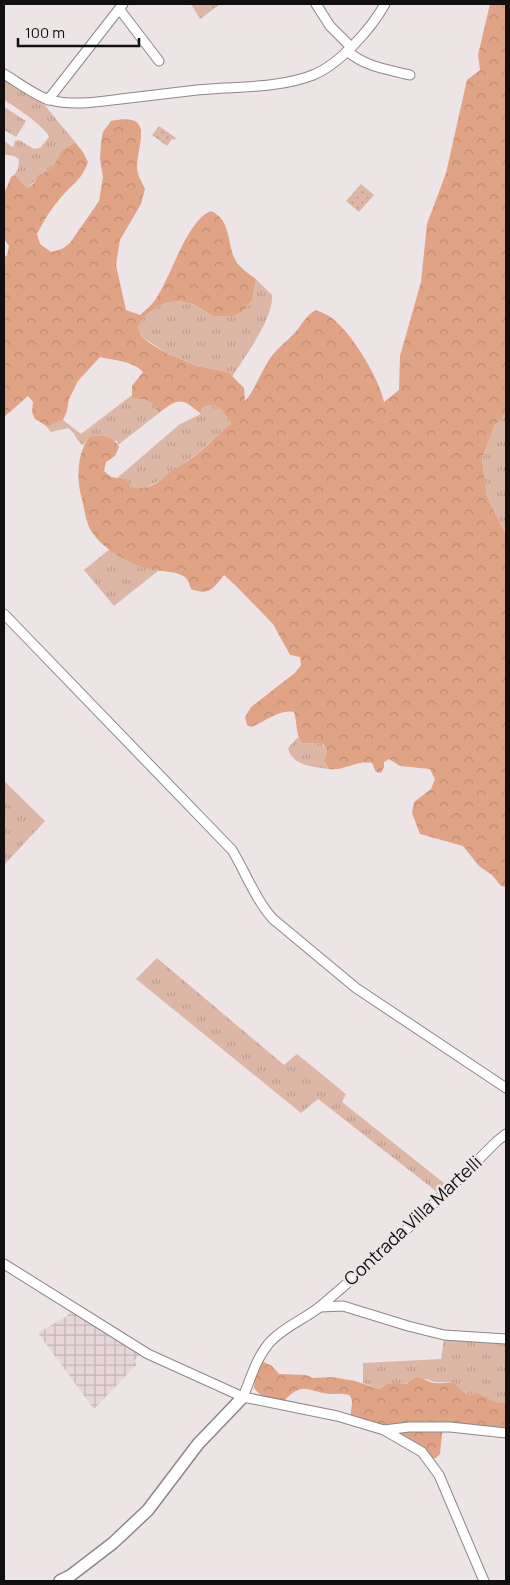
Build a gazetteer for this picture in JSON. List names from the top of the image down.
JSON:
{
  "streets": {
    "street": ["Contrada Villa Martelli"]
  },
  "scale_bar": "100 m"
}
